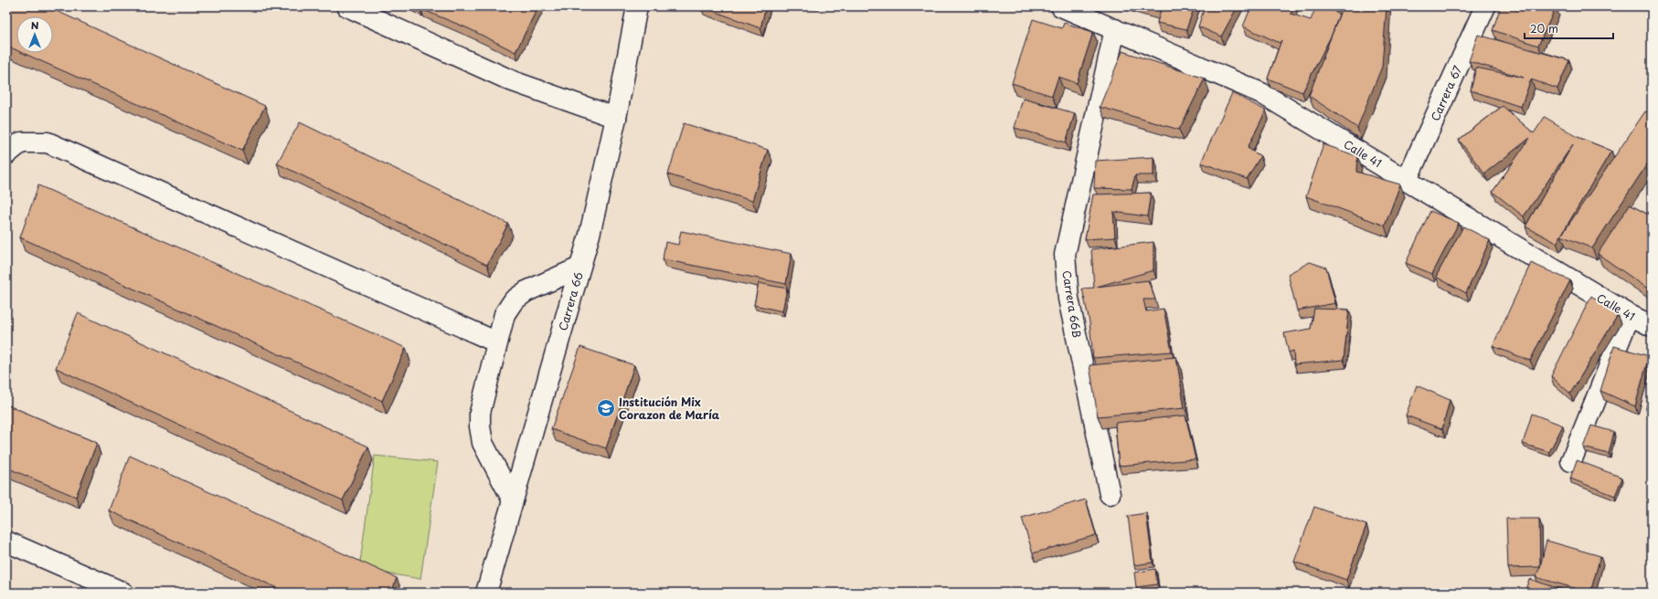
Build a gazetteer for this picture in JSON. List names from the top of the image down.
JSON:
{
  "streets": {
    "street": [
      "Carrera 67",
      "Calle 41",
      "Carrera 66",
      "Carrera 66B"
    ]
  },
  "crossings": [
    ["Carrera 67", "Calle 41"],
    ["Calle 41", "Carrera 66B"]
  ],
  "places": {
    "school or university": ["Institución Mix Corazon de María"]
  },
  "scale_bar": "20 m",
  "north": "top"
}
